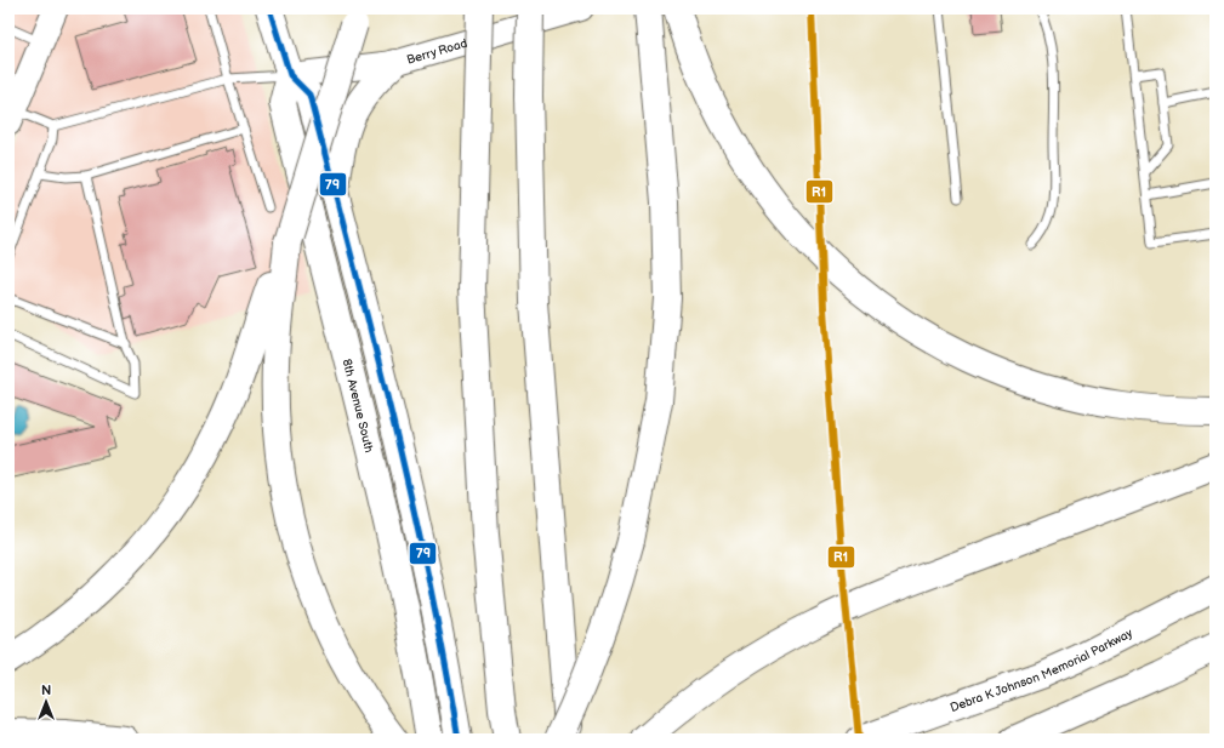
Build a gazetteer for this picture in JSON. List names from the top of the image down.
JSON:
{
  "streets": {
    "main road": ["8th Avenue South", "Debra K Johnson Memorial Parkway"],
    "street": ["Berry Road"]
  },
  "crossings": [
    ["Berry Road", "8th Avenue South"]
  ],
  "lines": ["transit line R1", "transit line 79"],
  "north": "top"
}
